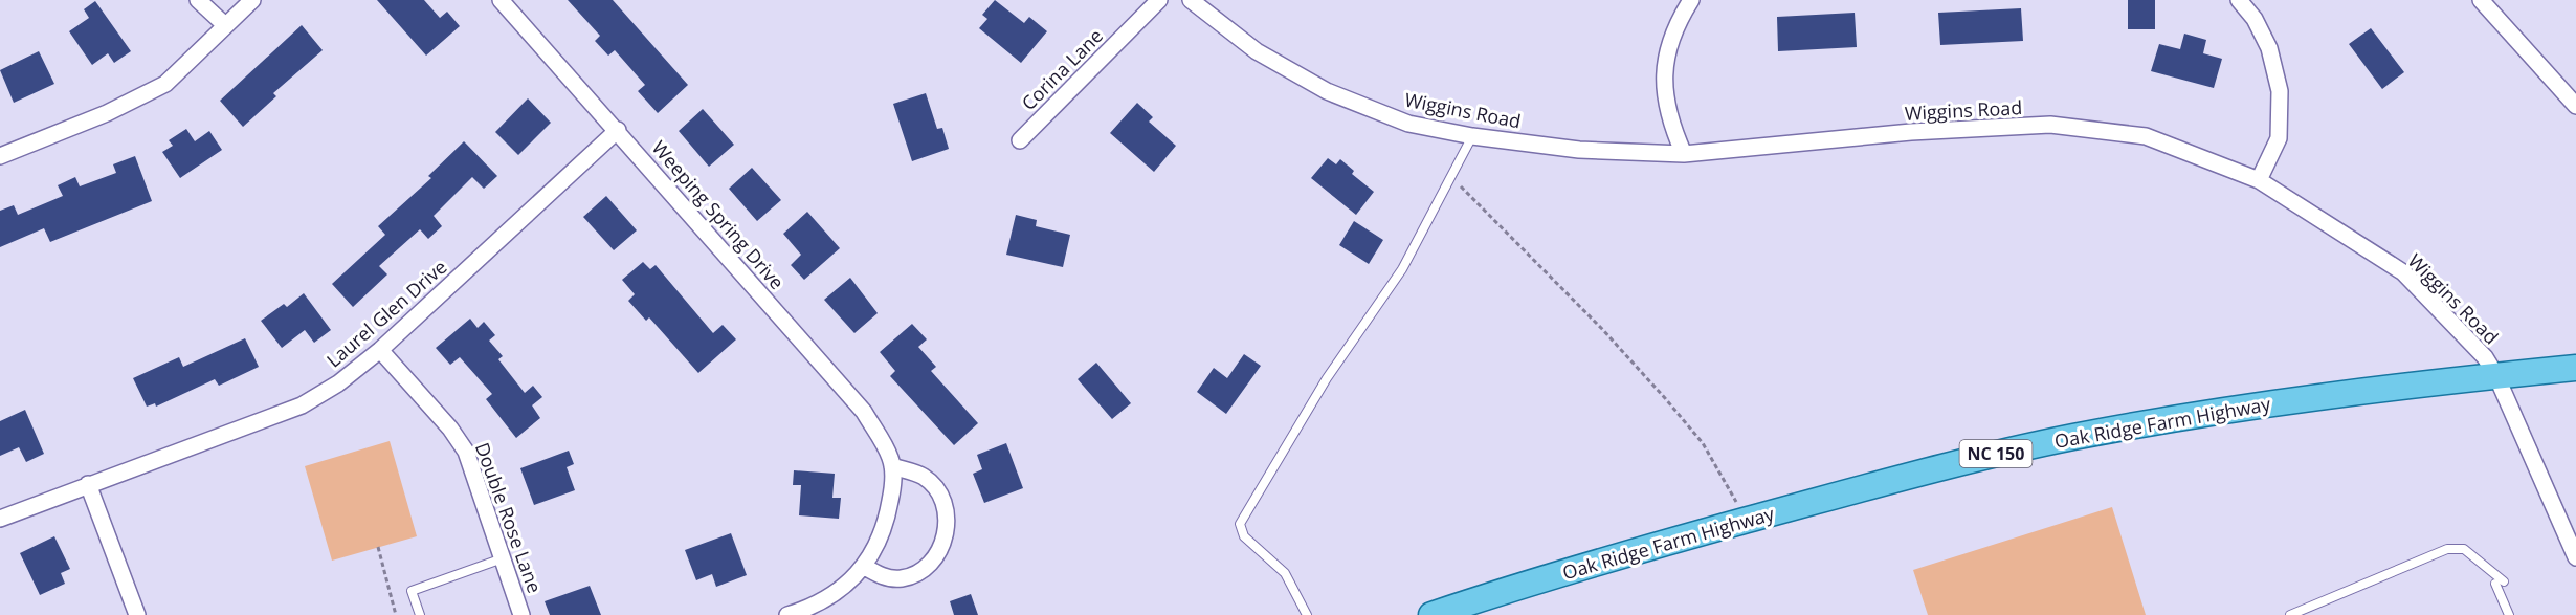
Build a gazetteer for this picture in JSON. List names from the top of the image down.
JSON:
{
  "streets": {
    "main road": ["Oak Ridge Farm Highway", "NC 150"],
    "street": [
      "Corina Lane",
      "Wiggins Road",
      "Weeping Spring Drive",
      "Laurel Glen Drive",
      "Double Rose Lane"
    ]
  },
  "crossings": [
    ["Wiggins Road", "Oak Ridge Farm Highway"],
    ["Weeping Spring Drive", "Laurel Glen Drive"],
    ["Laurel Glen Drive", "Double Rose Lane"]
  ]
}
